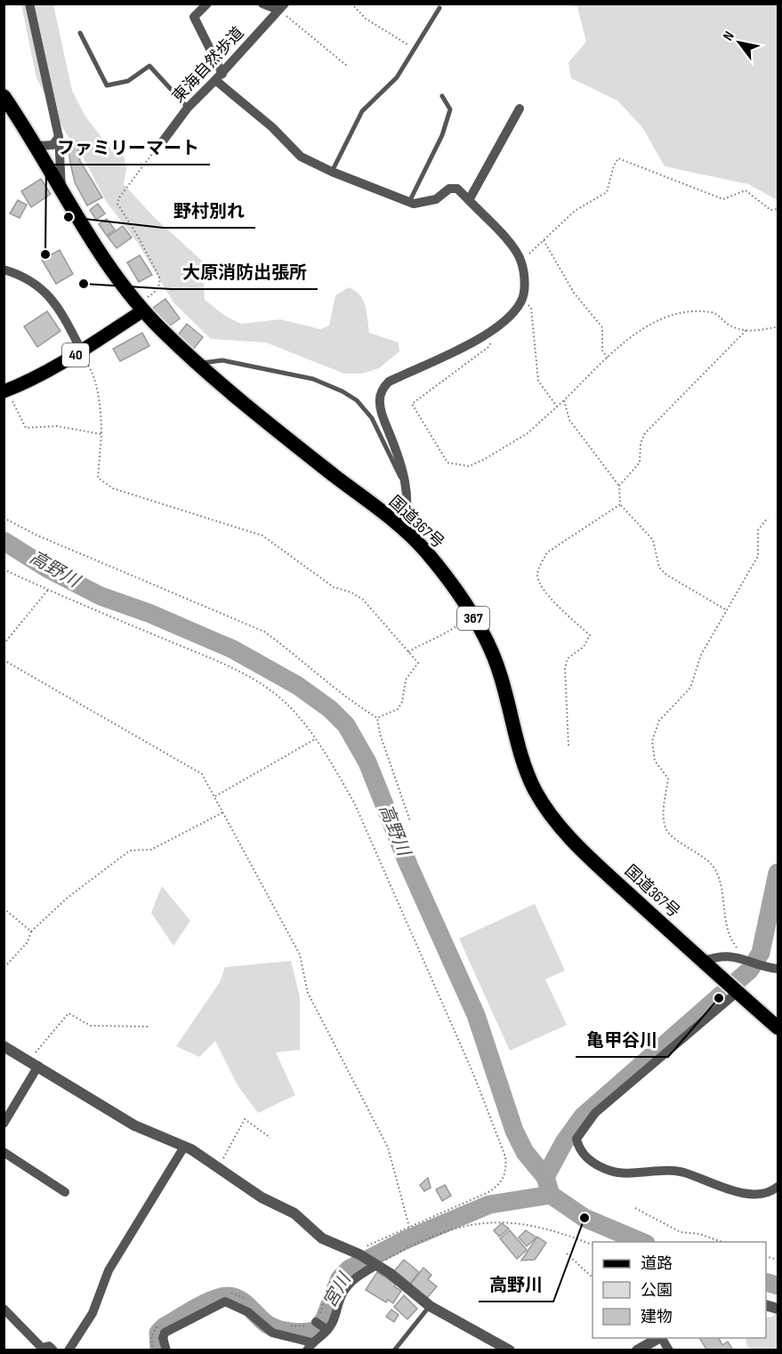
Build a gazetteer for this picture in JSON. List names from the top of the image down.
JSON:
{
  "streets": {
    "highway": ["国道367号", "367"],
    "main road": ["40"],
    "street": ["東海自然歩道"]
  },
  "crossings": [
    ["40", "国道367号"]
  ],
  "water": ["高野川", "宮川"],
  "places": [
    "野村別れ",
    "ファミリーマート",
    "大原消防出張所",
    "亀甲谷川",
    "高野川"
  ],
  "legend": ["道路", "公園", "建物"],
  "north": "top left"
}
